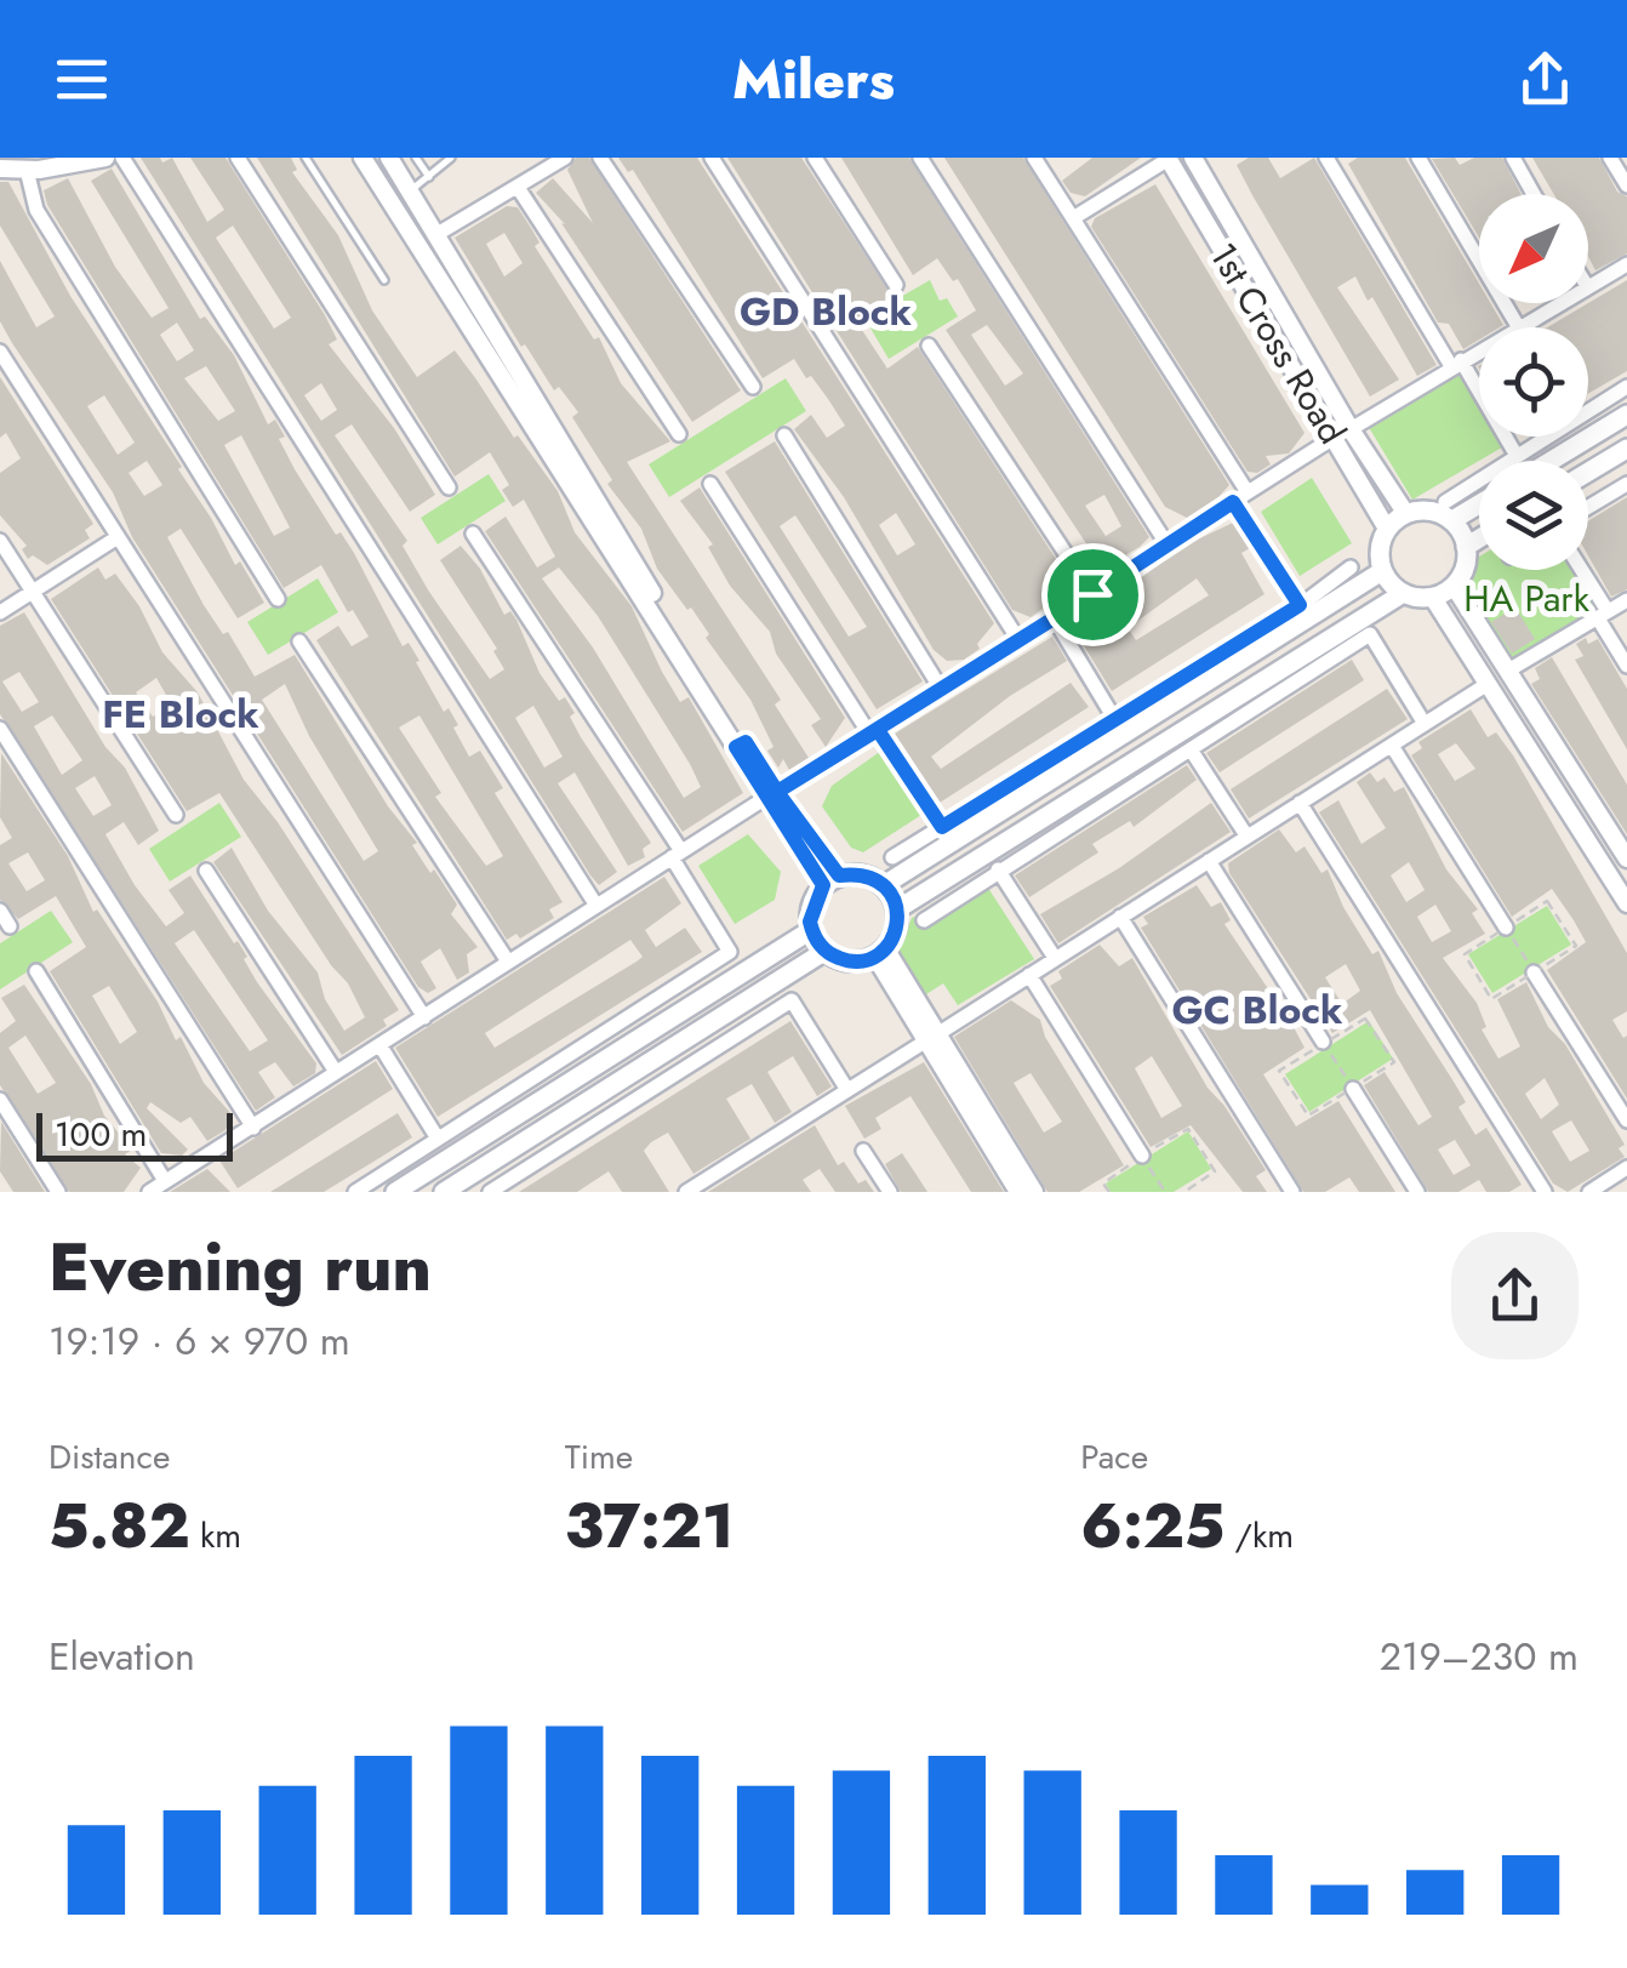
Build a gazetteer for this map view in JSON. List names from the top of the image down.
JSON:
{
  "streets": {
    "street": ["1st Cross Road"]
  },
  "districts": ["GD Block", "FE Block", "GC Block"],
  "parks": ["HA Park"],
  "scale_bar": "100 m",
  "north": "bottom left",
  "page": {
    "header": "Milers",
    "scale": "100 m",
    "heading": ["Evening run", "19:19 · 6 × 970 m"],
    "stats": [
      ["Distance", "5.82 km"],
      ["Time", "37:21"],
      ["Pace", "6:25 /km"]
    ],
    "chart": ["Elevation", "219–230 m"]
  }
}
